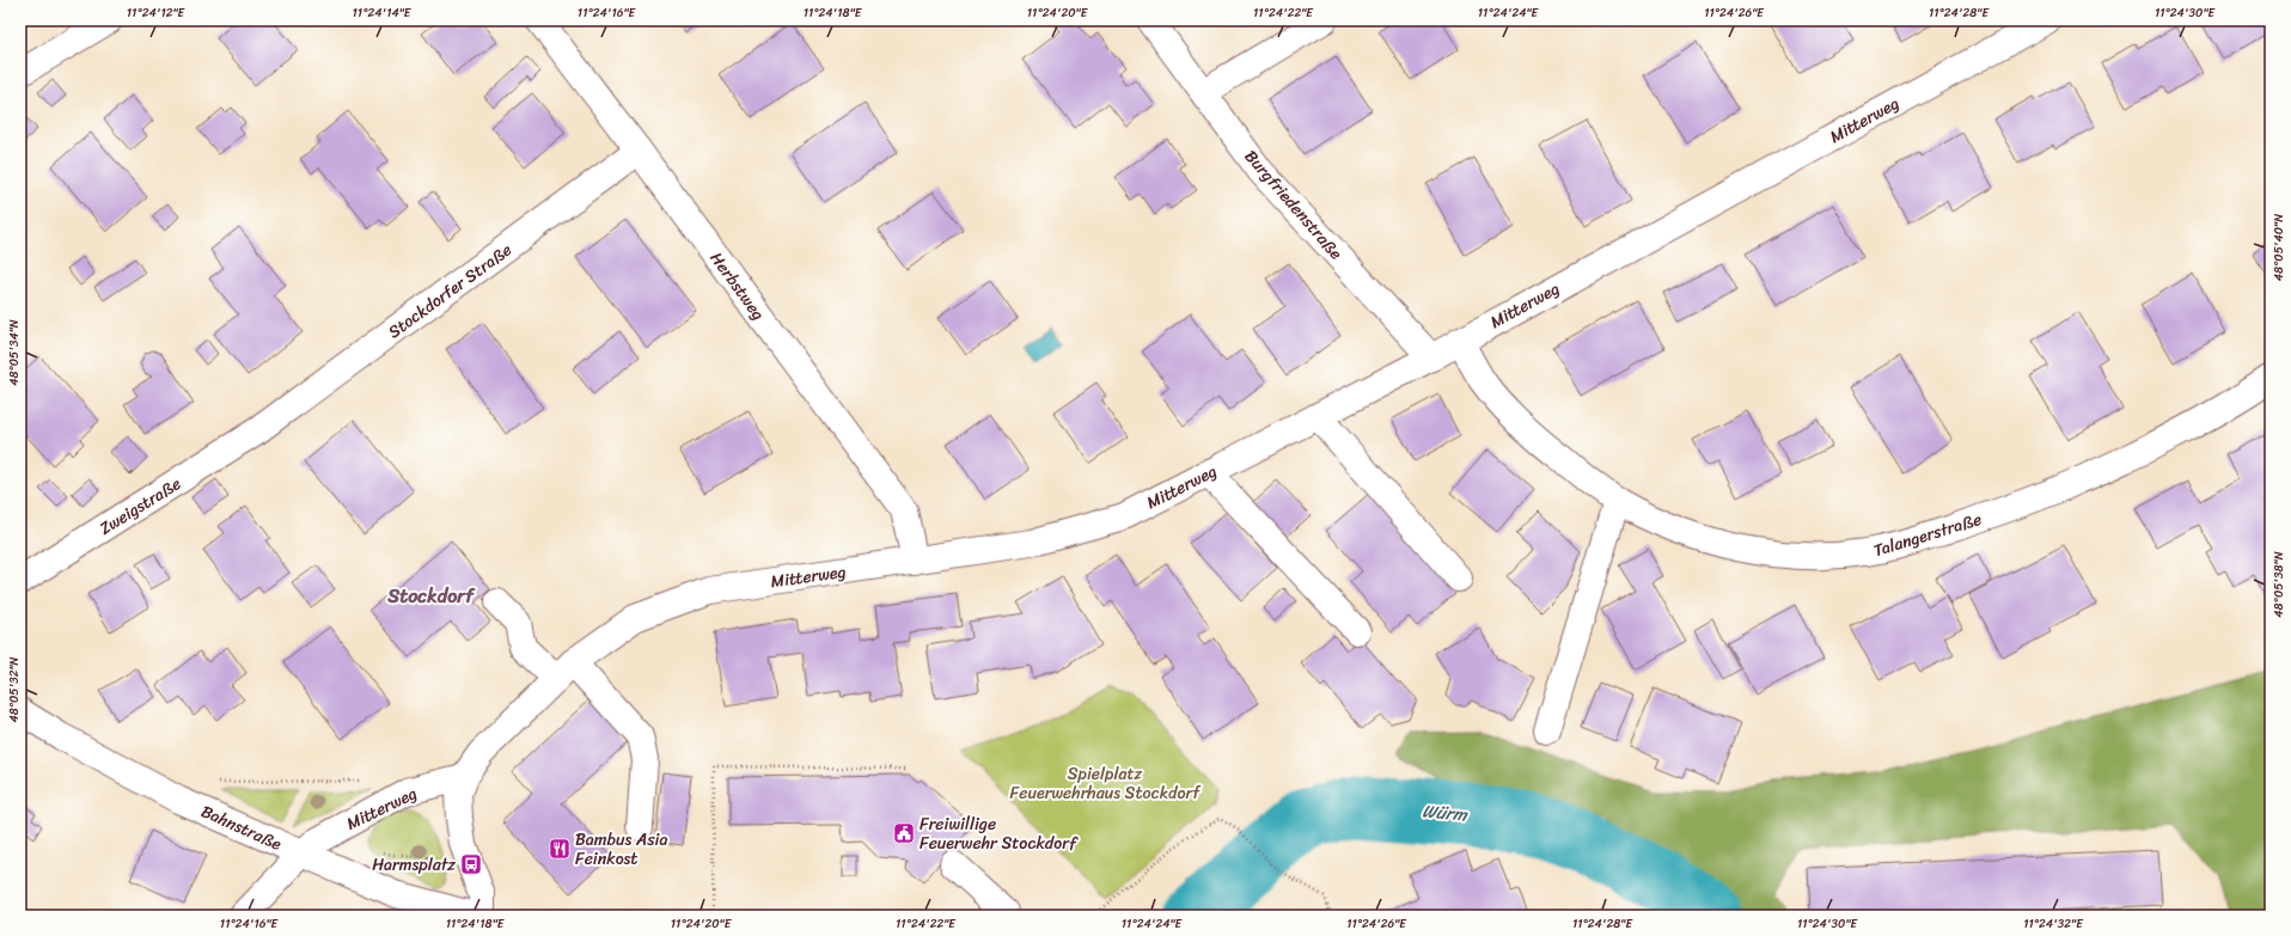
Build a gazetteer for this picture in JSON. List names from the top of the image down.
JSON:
{
  "streets": {
    "street": [
      "Mitterweg",
      "Burgfriedenstraße",
      "Herbstweg",
      "Stockdorfer Straße",
      "Zweigstraße",
      "Talangerstraße",
      "Bahnstraße"
    ]
  },
  "crossings": [
    ["Mitterweg", "Burgfriedenstraße"],
    ["Mitterweg", "Herbstweg"],
    ["Mitterweg", "Talangerstraße"],
    ["Mitterweg", "Bahnstraße"],
    ["Herbstweg", "Stockdorfer Straße"],
    ["Stockdorfer Straße", "Zweigstraße"]
  ],
  "districts": ["Stockdorf"],
  "water": ["Würm"],
  "parks": ["Spielplatz Feuerwehrhaus Stockdorf"],
  "places": {
    "public building": ["Freiwillige Feuerwehr Stockdorf"],
    "restaurant": ["Bambus Asia Feinkost"],
    "bus stop": ["Harmsplatz"]
  },
  "coordinates": [
    "11°24'12\"E",
    "11°24'14\"E",
    "11°24'16\"E",
    "11°24'18\"E",
    "11°24'20\"E",
    "11°24'22\"E",
    "11°24'24\"E",
    "11°24'26\"E",
    "11°24'28\"E",
    "11°24'30\"E",
    "48°05'40\"N",
    "48°05'34\"N",
    "48°05'38\"N",
    "48°05'32\"N",
    "11°24'32\"E"
  ]
}
